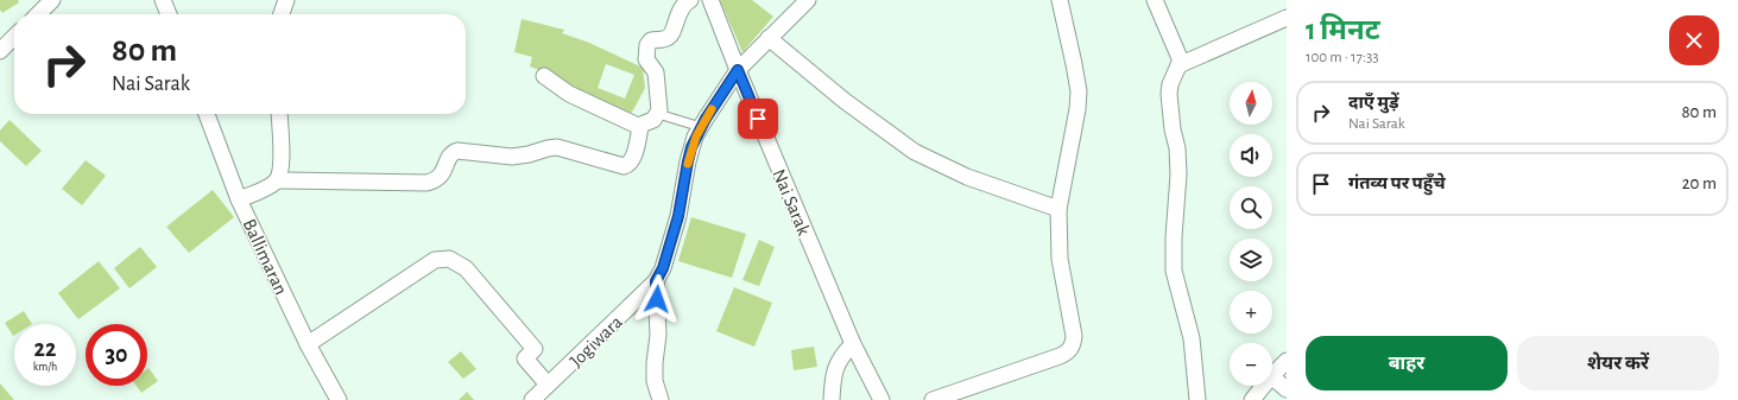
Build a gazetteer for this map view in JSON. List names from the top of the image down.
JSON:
{
  "streets": {
    "street": ["Nai Sarak", "Ballimaran", "Jogiwara"]
  },
  "crossings": [
    ["Nai Sarak", "Jogiwara"]
  ],
  "north": "top",
  "page": {
    "heading": ["1 मिनट", "100 m · 17:33"],
    "turn": ["80 m", "Nai Sarak"],
    "list": [
      {
        "name": "दाएँ मुड़ें",
        "note": "Nai Sarak",
        "value": "80 m"
      },
      {
        "name": "गंतव्य पर पहुँचे",
        "value": "20 m"
      }
    ],
    "map_buttons": ["+", "−"],
    "speed": "22 km/h",
    "limit": "30",
    "buttons": ["बाहर", "शेयर करें"]
  }
}
